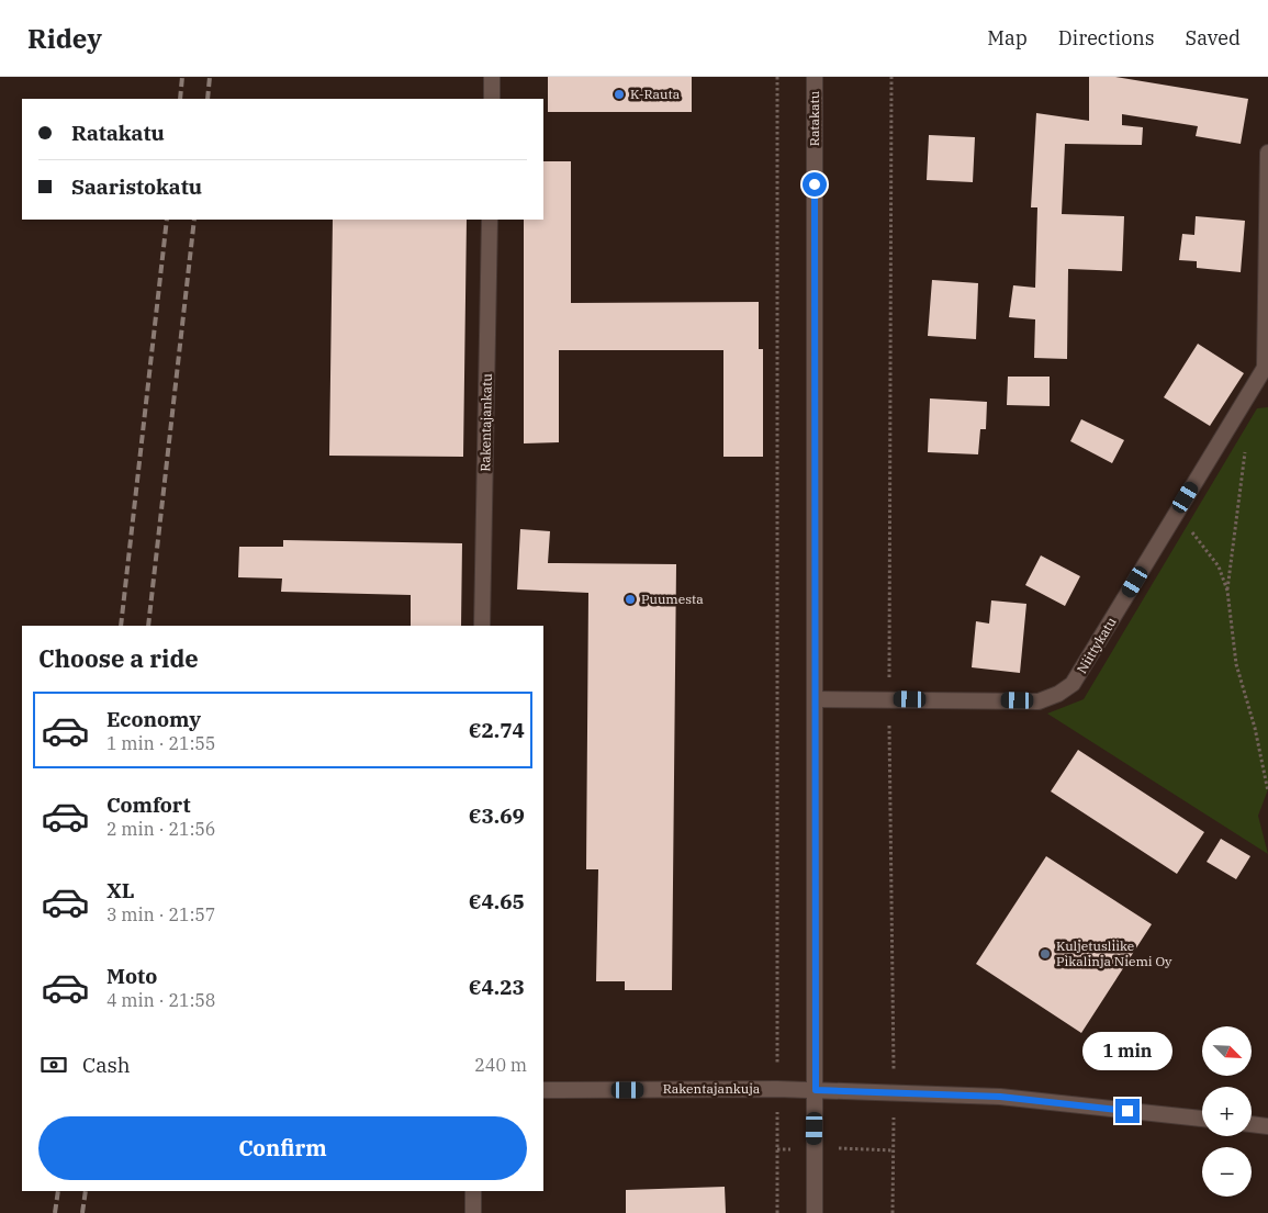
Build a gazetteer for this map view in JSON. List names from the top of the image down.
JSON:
{
  "streets": {
    "street": [
      "Ratakatu",
      "Rakentajankatu",
      "Niittykatu",
      "Rakentajankuja"
    ]
  },
  "crossings": [
    ["Ratakatu", "Niittykatu"],
    ["Ratakatu", "Rakentajankuja"]
  ],
  "places": ["K-Rauta", "Puumesta", "Kuljetusliike Pikalinja Niemi Oy"],
  "north": "bottom right",
  "page": {
    "header": "Ridey",
    "nav": ["Map", "Directions", "Saved"],
    "banner": ["Ratakatu", "Saaristokatu"],
    "heading": "Choose a ride",
    "list": [
      {
        "name": "Economy",
        "note": "1 min · 21:55",
        "value": "€2.74"
      },
      {
        "name": "Comfort",
        "note": "2 min · 21:56",
        "value": "€3.69"
      },
      {
        "name": "XL",
        "note": "3 min · 21:57",
        "value": "€4.65"
      },
      {
        "name": "Moto",
        "note": "4 min · 21:58",
        "value": "€4.23"
      }
    ],
    "map_buttons": ["+", "−"],
    "bubble": "1 min",
    "pay": ["Cash", "240 m"],
    "buttons": "Confirm"
  }
}
